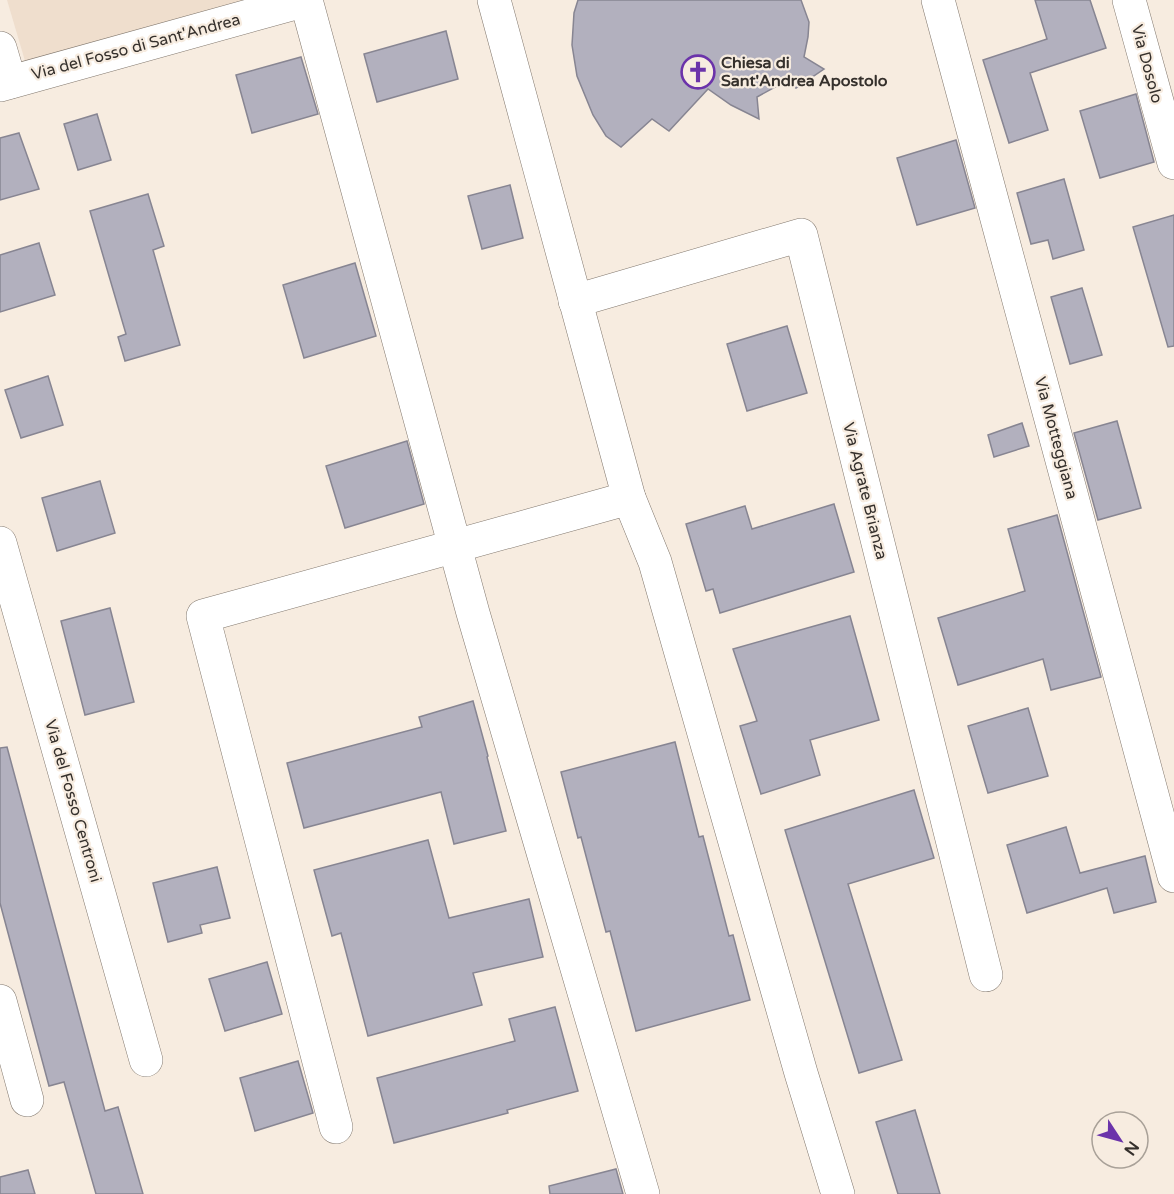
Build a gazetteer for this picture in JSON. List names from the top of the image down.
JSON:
{
  "streets": {
    "street": [
      "Via del Fosso di Sant'Andrea",
      "Via Dosolo",
      "Via Motteggiana",
      "Via Agrate Brianza",
      "Via del Fosso Centroni"
    ]
  },
  "places": {
    "church": ["Chiesa di Sant'Andrea Apostolo"]
  },
  "north": "bottom right"
}
